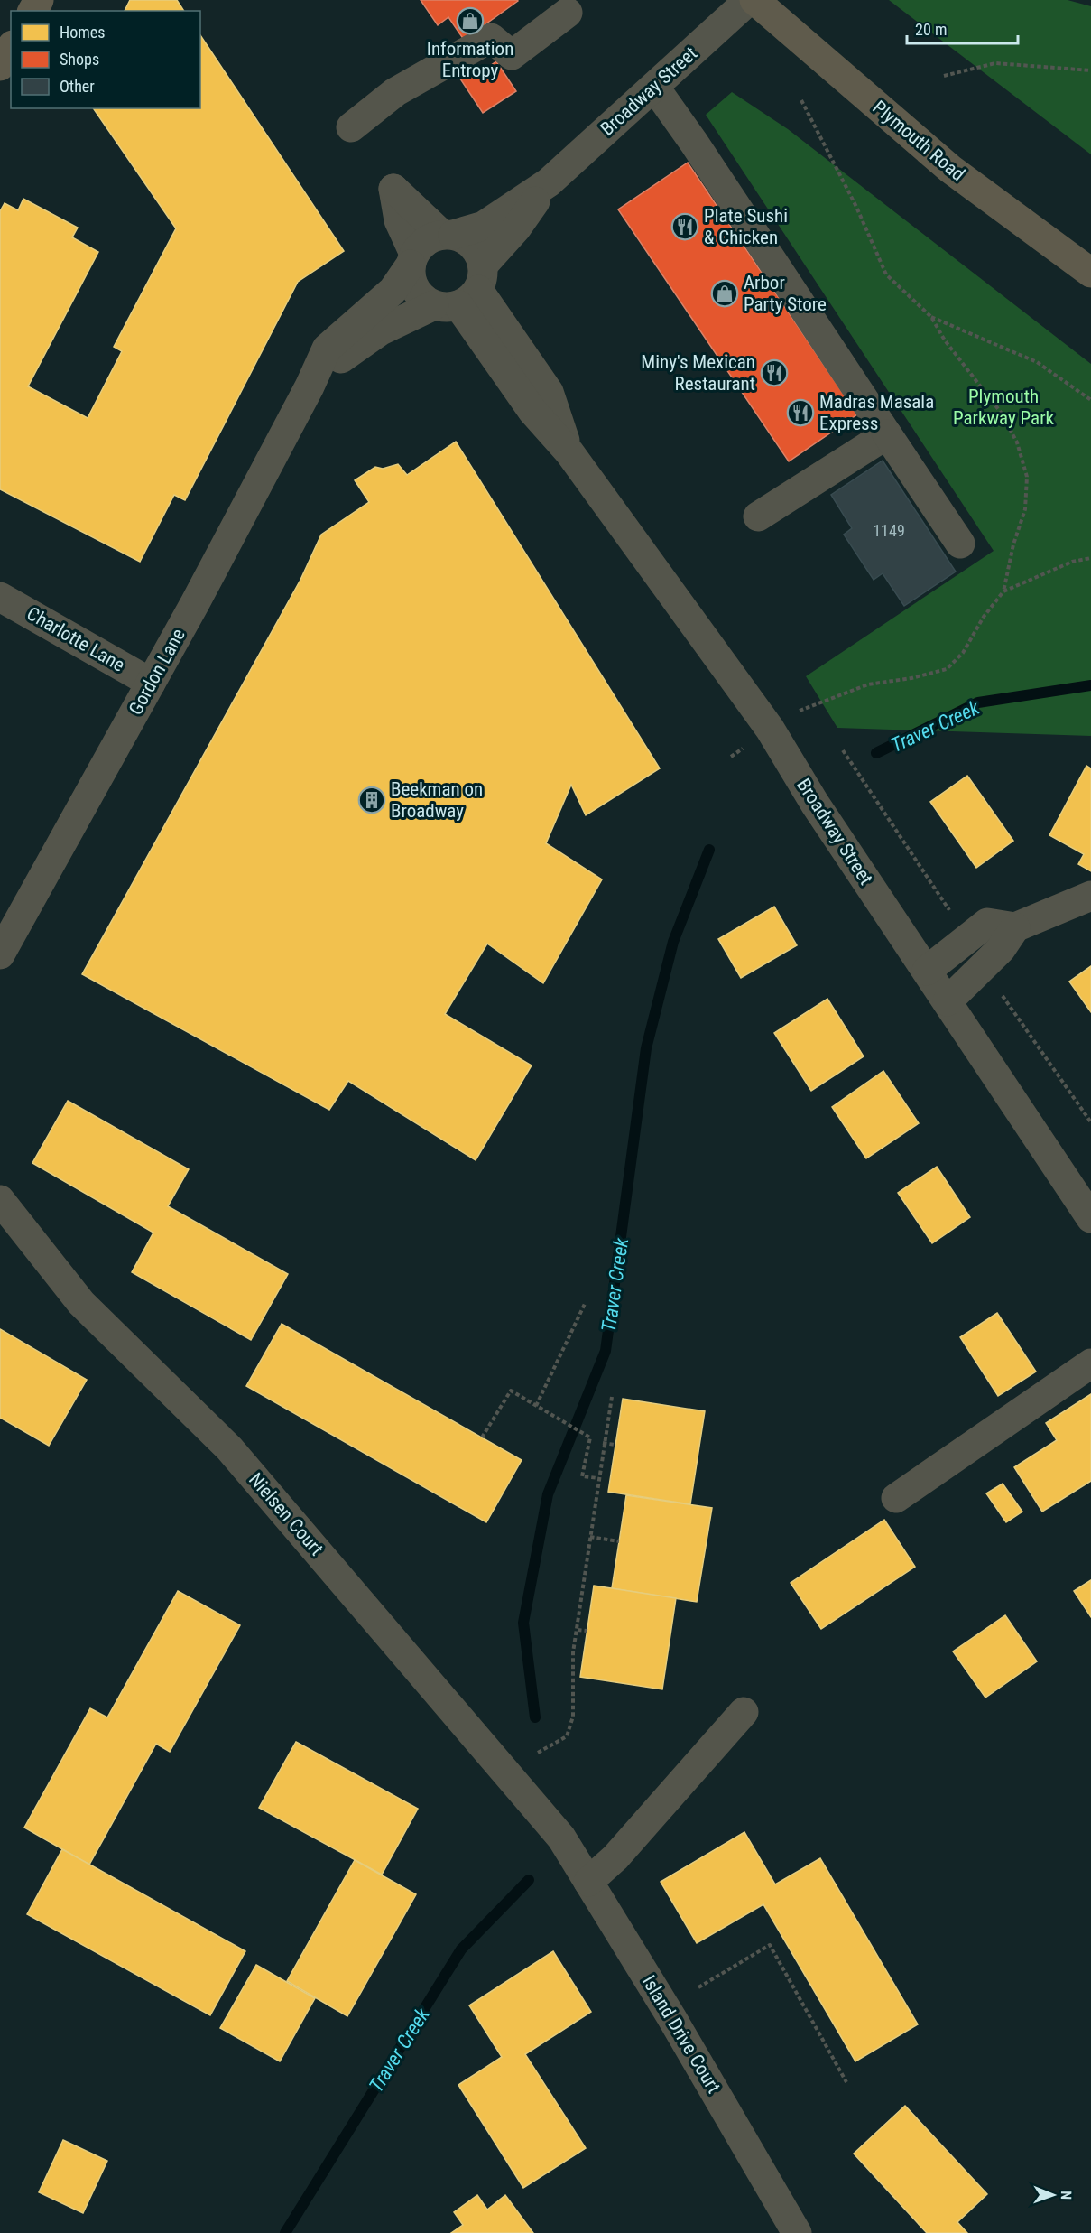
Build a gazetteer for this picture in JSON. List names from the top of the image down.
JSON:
{
  "streets": {
    "main road": ["Plymouth Road"],
    "street": [
      "Broadway Street",
      "Charlotte Lane",
      "Gordon Lane",
      "Nielsen Court",
      "Island Drive Court"
    ]
  },
  "crossings": [
    ["Broadway Street", "Gordon Lane"],
    ["Charlotte Lane", "Gordon Lane"],
    ["Nielsen Court", "Island Drive Court"]
  ],
  "water": ["Traver Creek"],
  "parks": ["Plymouth Parkway Park"],
  "places": {
    "shop": ["Information Entropy", "Arbor Party Store"],
    "restaurant": ["Plate Sushi & Chicken", "Miny's Mexican Restaurant", "Madras Masala Express"],
    "building": ["Beekman on Broadway"]
  },
  "house_numbers": ["1149"],
  "legend": ["Homes", "Shops", "Other"],
  "scale_bar": "20 m",
  "north": "right"
}
